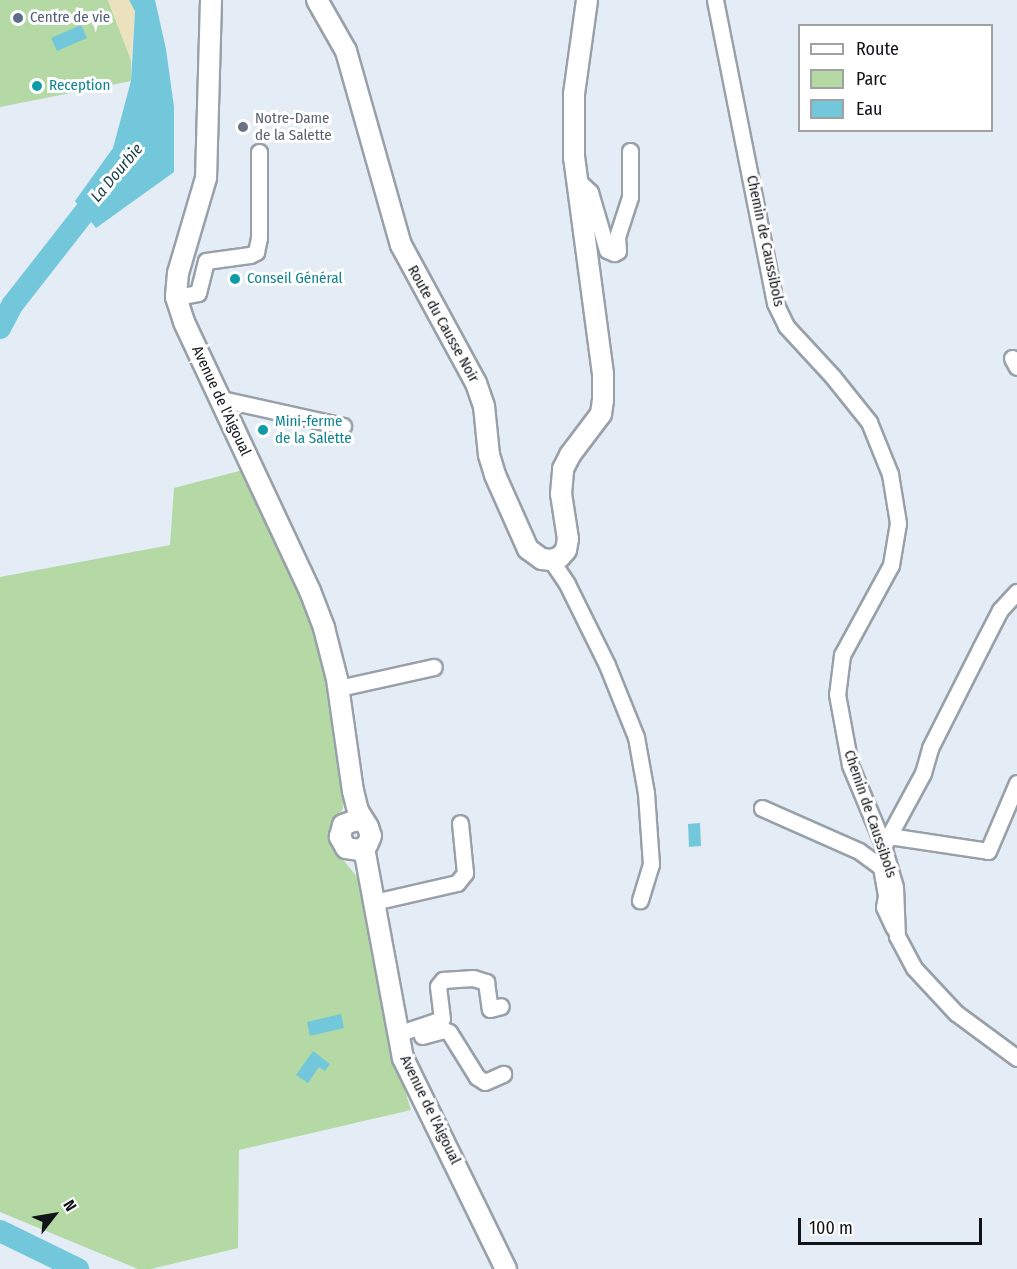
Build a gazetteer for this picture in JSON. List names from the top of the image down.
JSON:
{
  "streets": {
    "main road": ["Route du Causse Noir", "Avenue de l'Aigoual"],
    "street": ["Chemin de Caussibols"]
  },
  "water": ["La Dourbie"],
  "places": [
    "Centre de vie",
    "Reception",
    "Notre-Dame de la Salette",
    "Conseil Général",
    "Mini-ferme de la Salette"
  ],
  "legend": ["Route", "Parc", "Eau"],
  "scale_bar": "100 m",
  "north": "top right"
}
